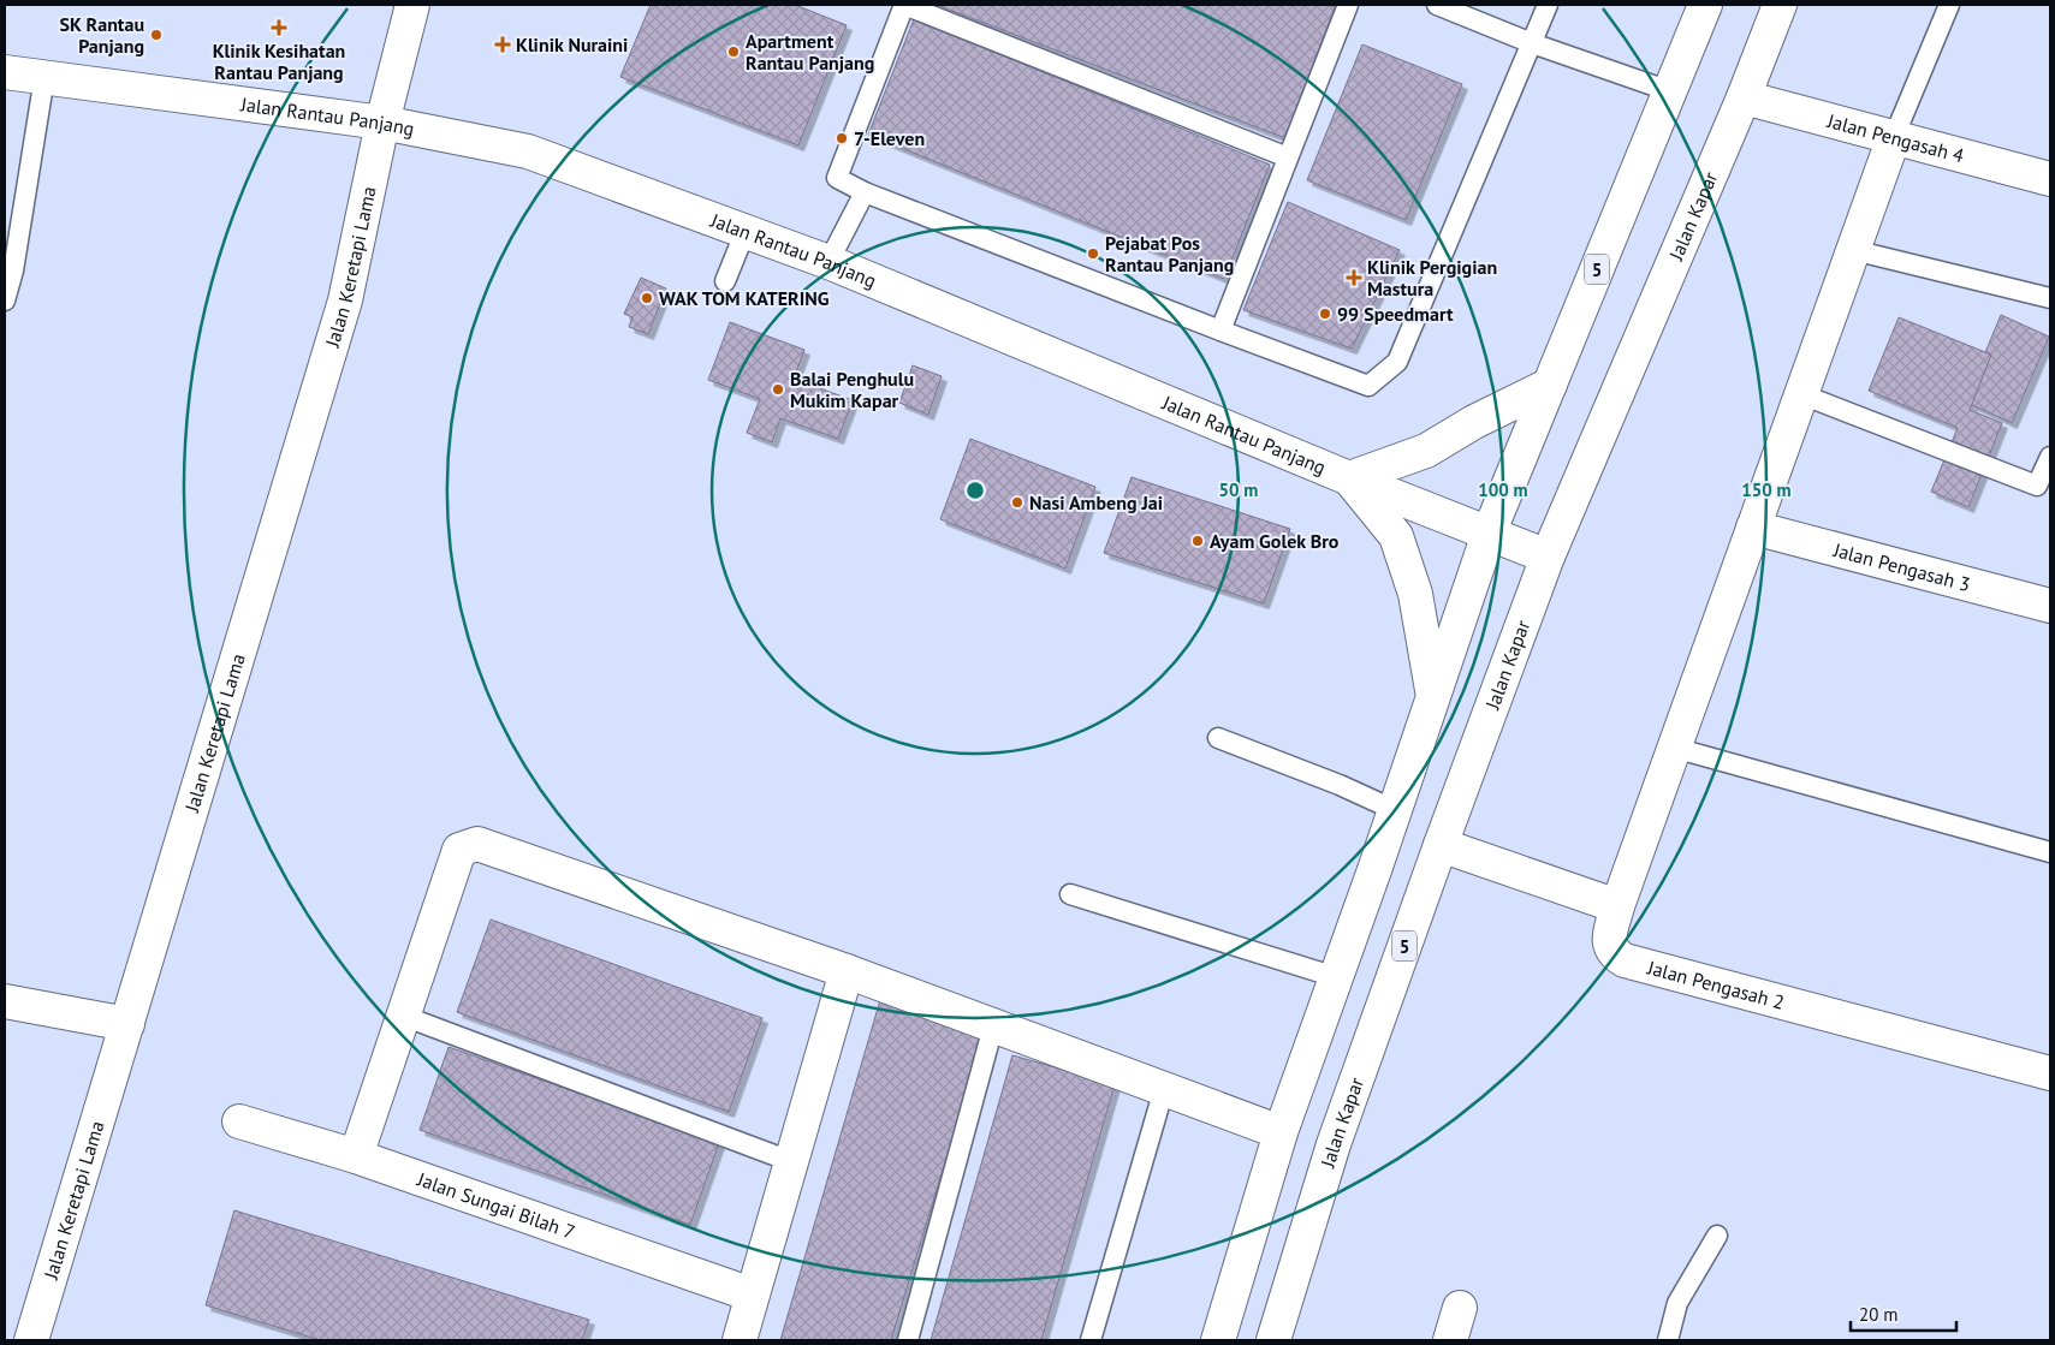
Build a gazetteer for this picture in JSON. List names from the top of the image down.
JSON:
{
  "streets": {
    "main road": [
      "Jalan Rantau Panjang",
      "Jalan Pengasah 4",
      "Jalan Kapar",
      "Jalan Keretapi Lama",
      "5",
      "Jalan Pengasah 3",
      "Jalan Pengasah 2",
      "Jalan Sungai Bilah 7"
    ]
  },
  "crossings": [
    ["Jalan Rantau Panjang", "Jalan Kapar"],
    ["Jalan Rantau Panjang", "Jalan Keretapi Lama"],
    ["Jalan Rantau Panjang", "5"],
    ["Jalan Pengasah 4", "Jalan Kapar"]
  ],
  "places": {
    "health": ["Klinik Kesihatan Rantau Panjang", "Klinik Nuraini", "Klinik Pergigian Mastura"],
    "other": [
      "SK Rantau Panjang",
      "Apartment Rantau Panjang",
      "7-Eleven",
      "Pejabat Pos Rantau Panjang",
      "WAK TOM KATERING",
      "99 Speedmart",
      "Balai Penghulu Mukim Kapar",
      "Nasi Ambeng Jai",
      "Ayam Golek Bro"
    ]
  },
  "scale_bar": "20 m",
  "rings": ["50 m", "100 m", "150 m"]
}
